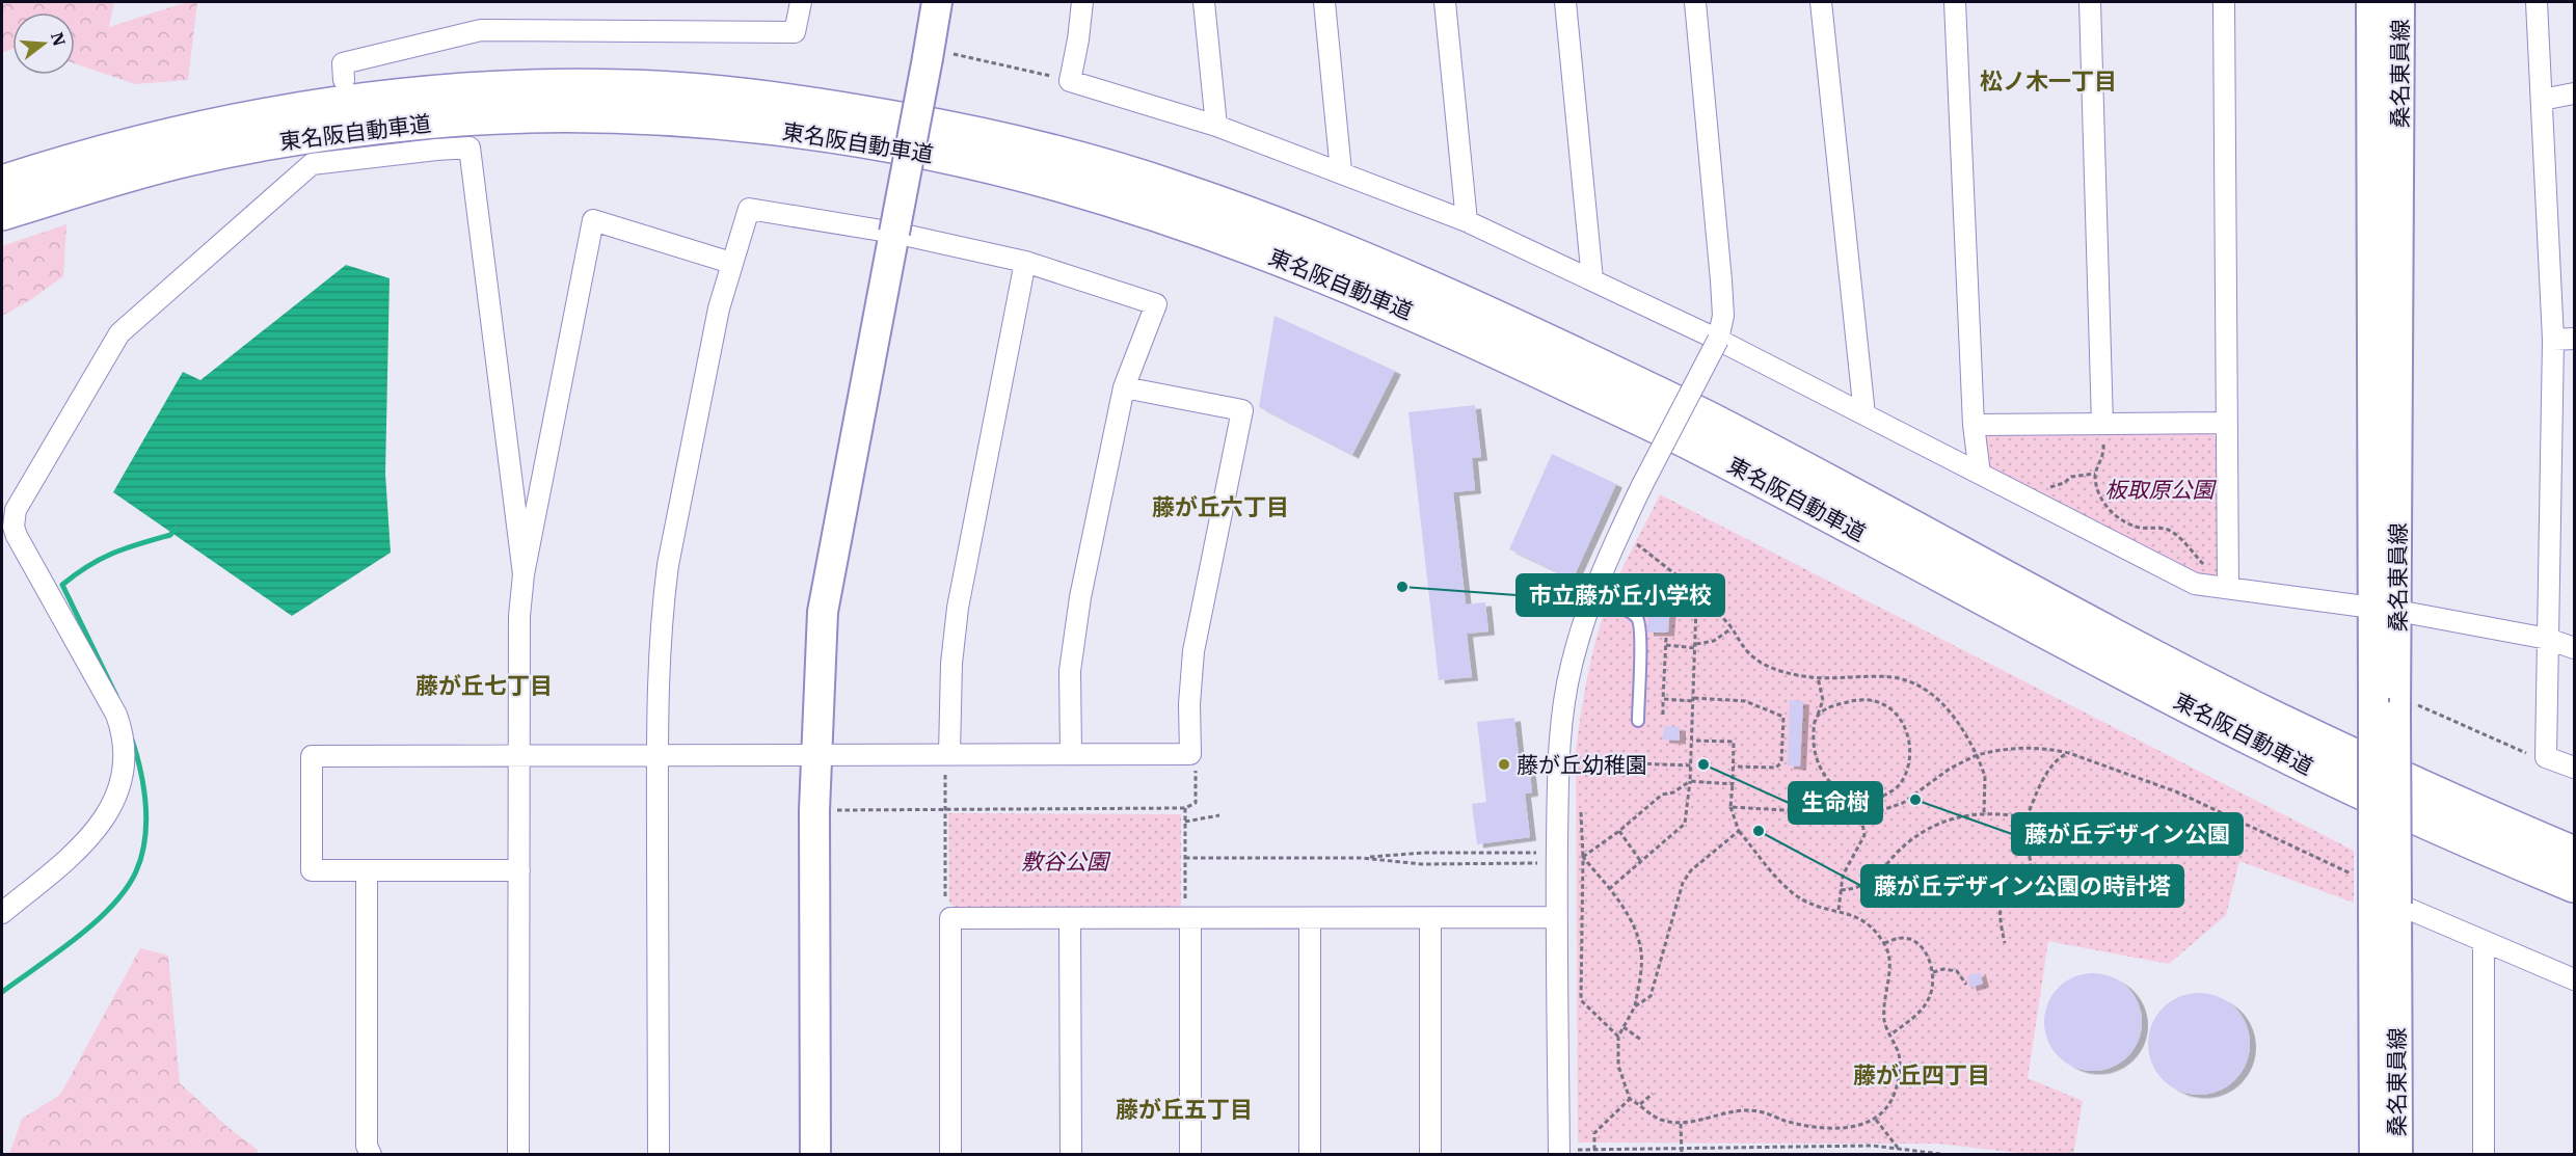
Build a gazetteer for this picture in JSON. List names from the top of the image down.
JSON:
{
  "streets": {
    "highway": ["東名阪自動車道"],
    "main road": ["桑名東員線"]
  },
  "districts": [
    "松ノ木一丁目",
    "藤が丘六丁目",
    "藤が丘七丁目",
    "藤が丘四丁目",
    "藤が丘五丁目"
  ],
  "parks": ["板取原公園", "敷谷公園"],
  "places": [
    "市立藤が丘小学校",
    "藤が丘幼稚園",
    "生命樹",
    "藤が丘デザイン公園",
    "藤が丘デザイン公園の時計塔"
  ],
  "north": "right"
}
